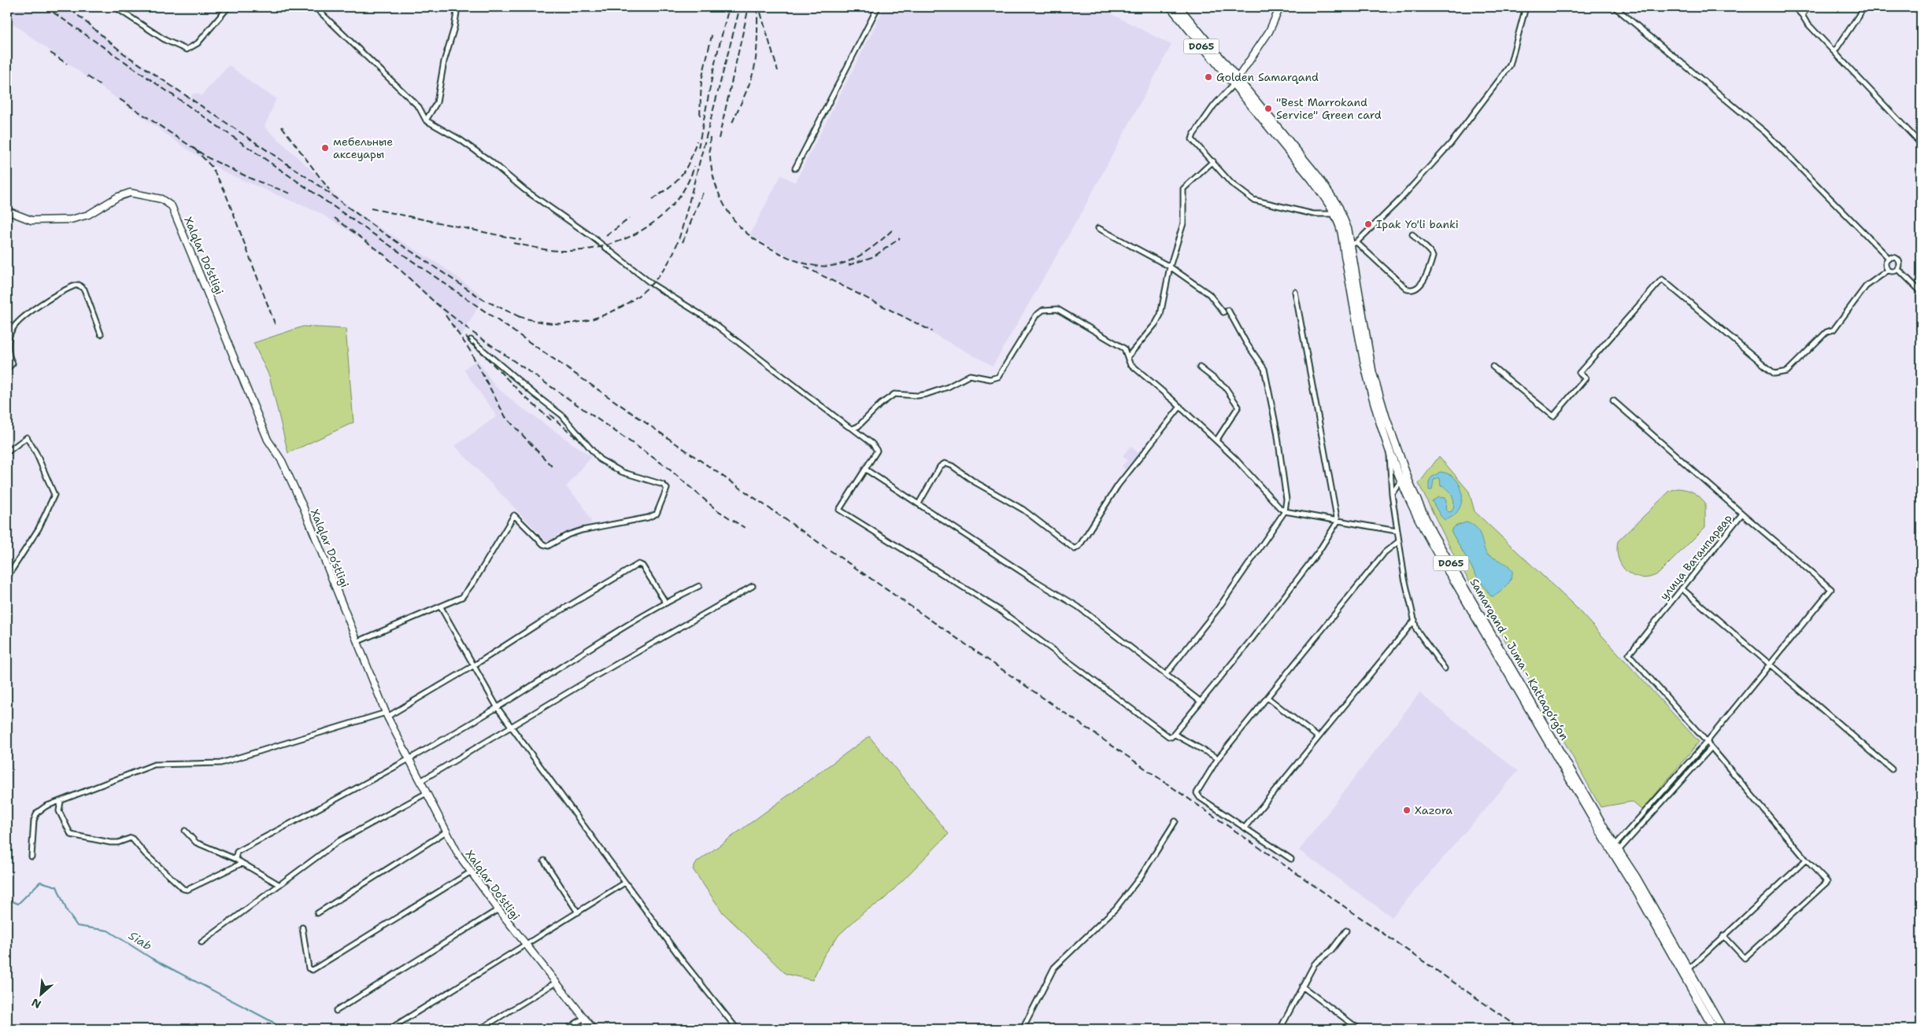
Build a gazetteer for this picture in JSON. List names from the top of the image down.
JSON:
{
  "streets": {
    "main road": ["D065", "Xalqlar Do’stligi", "Samarqand - Juma - Kattaqo‘rg‘on"],
    "street": ["улица Ватанпарвар"]
  },
  "crossings": [
    ["D065", "Samarqand - Juma - Kattaqo‘rg‘on"]
  ],
  "water": ["Siab"],
  "places": [
    "Golden Samarqand",
    "\"Best Marrokand Service\" Green card",
    "мебельные аксеуары",
    "Ipak Yo'li banki",
    "Xazora"
  ],
  "north": "bottom left"
}
